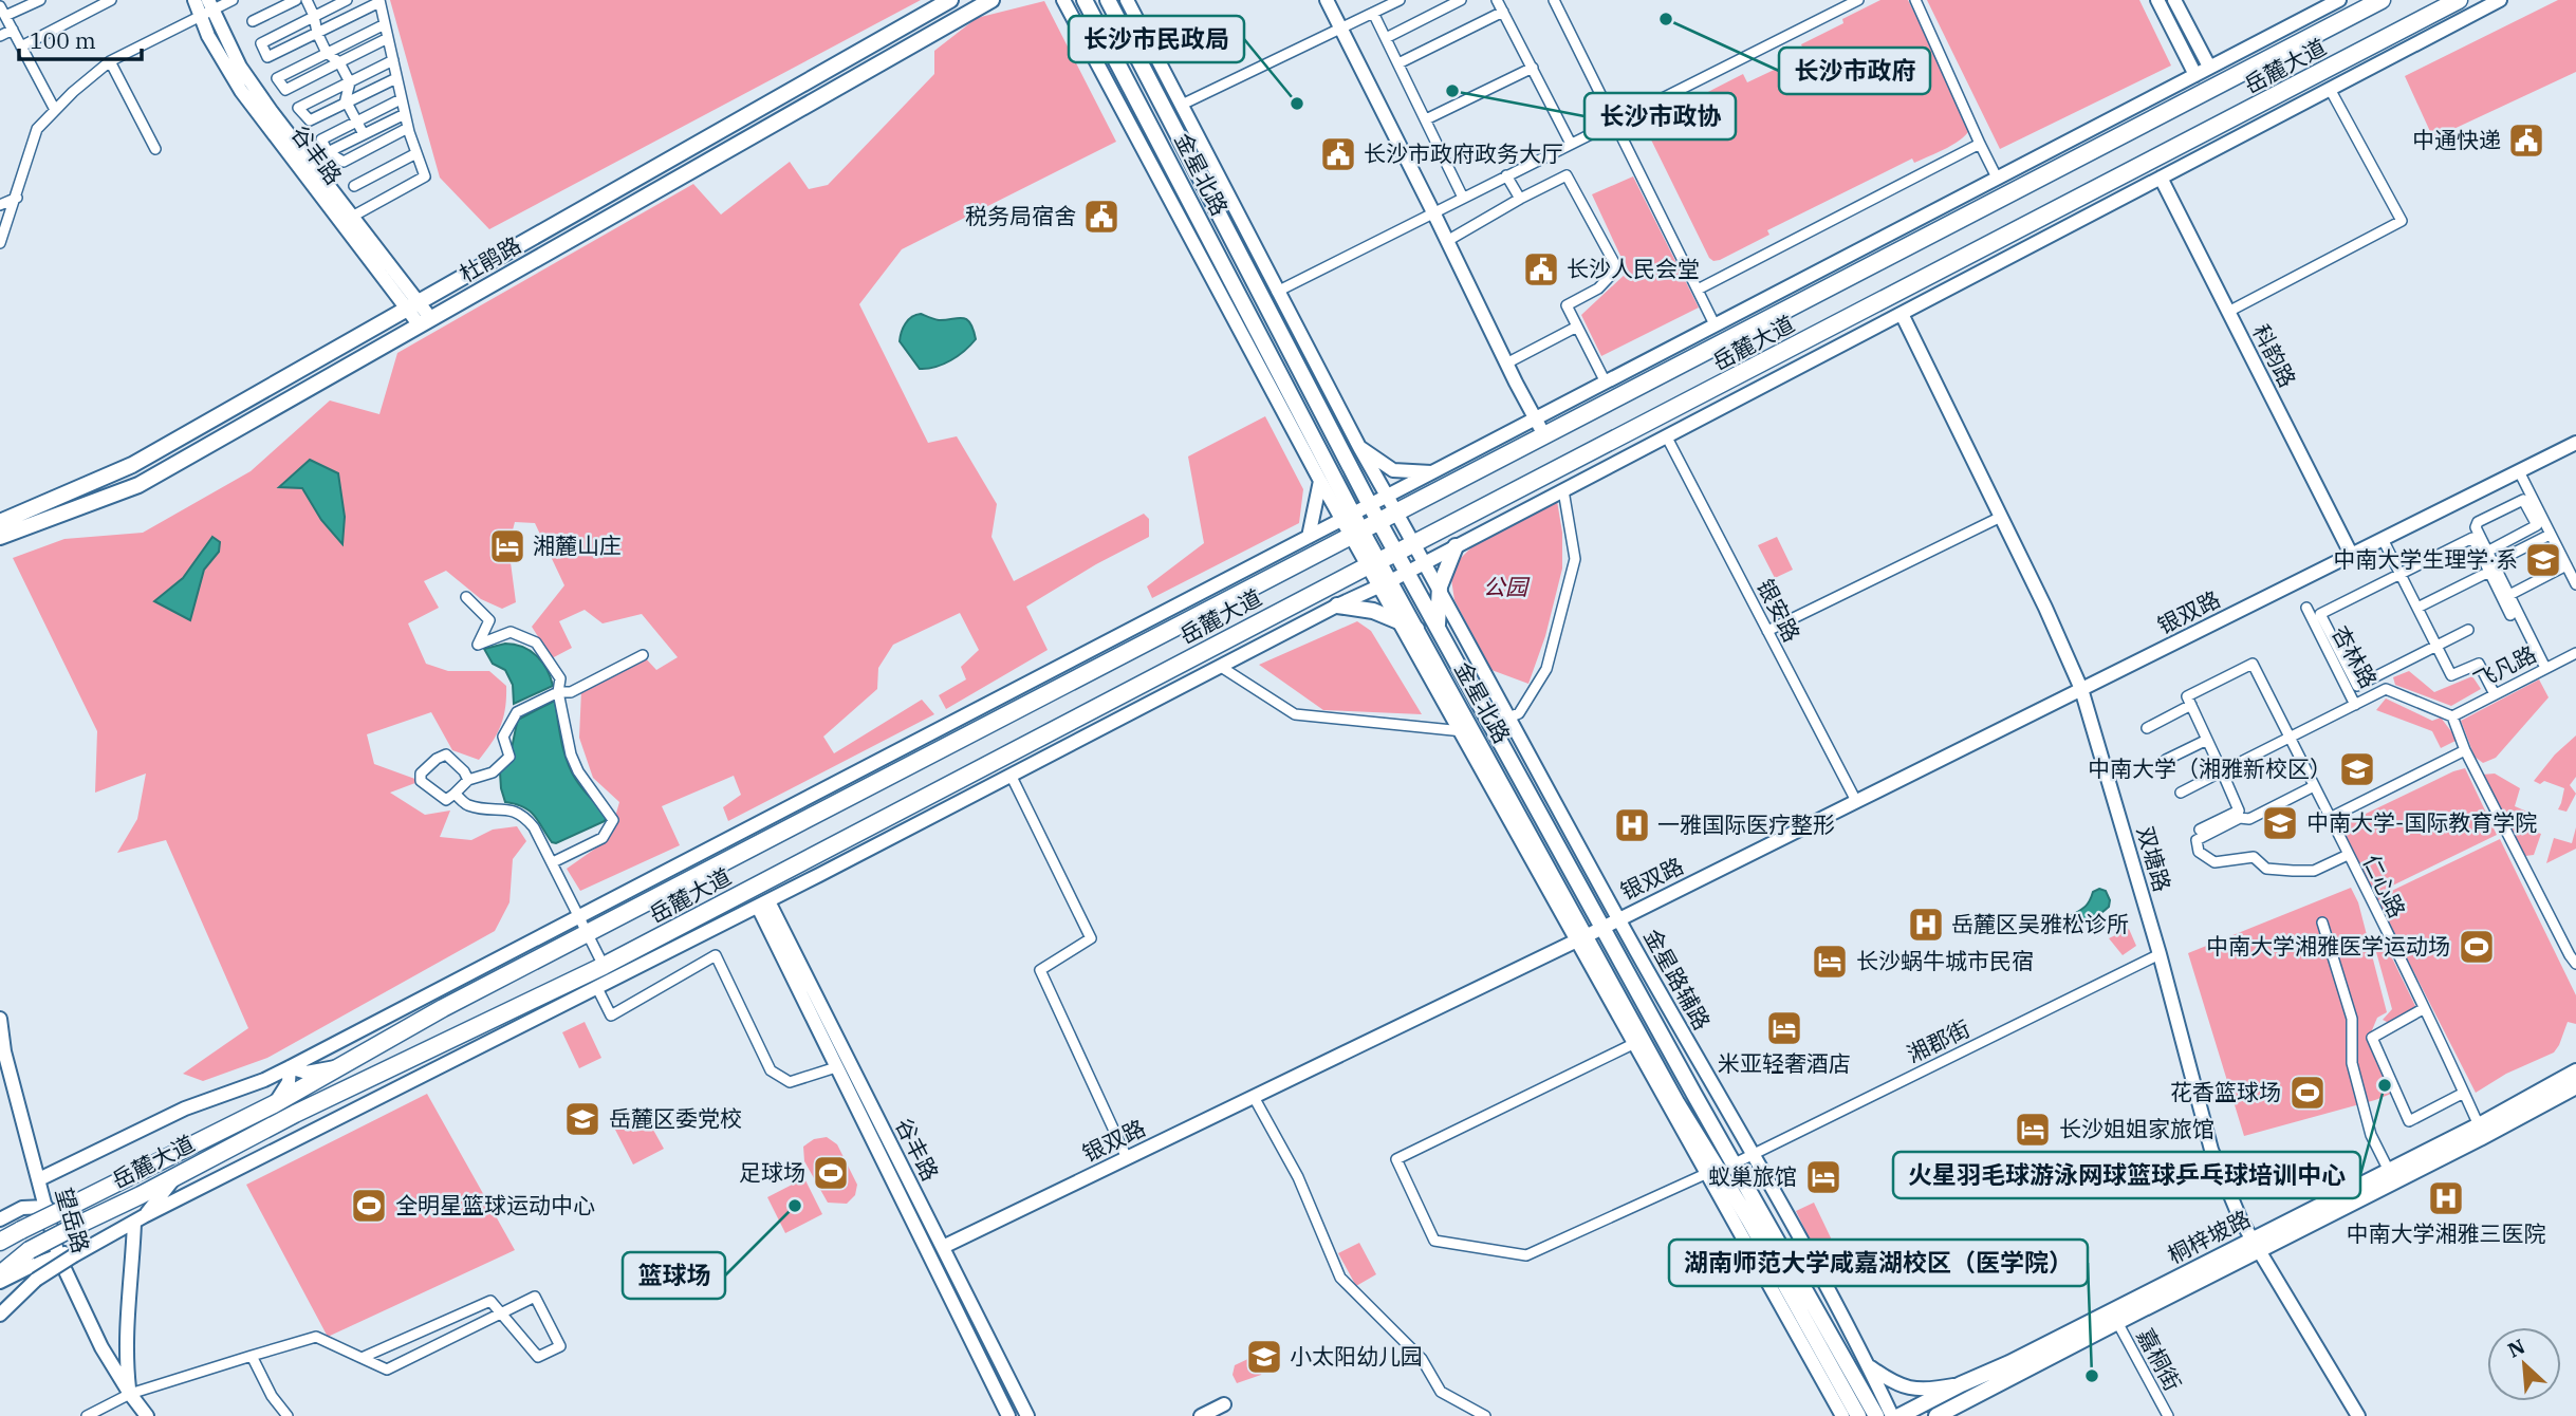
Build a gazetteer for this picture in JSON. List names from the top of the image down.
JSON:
{
  "streets": {
    "highway": ["岳麓大道"],
    "main road": ["金星北路", "杜鹃路", "桐梓坡路"],
    "street": [
      "谷丰路",
      "科韵路",
      "银安路",
      "银双路",
      "杏林路",
      "飞凡路",
      "双塘路",
      "仁心路",
      "金星路辅路",
      "湘郡街",
      "望岳路",
      "嘉桐街"
    ]
  },
  "crossings": [
    ["岳麓大道", "金星北路"],
    ["岳麓大道", "金星路辅路"],
    ["谷丰路", "杜鹃路"],
    ["谷丰路", "银双路"],
    ["金星北路", "银双路"],
    ["金星北路", "湘郡街"],
    ["科韵路", "银双路"],
    ["银安路", "银双路"],
    ["银双路", "双塘路"],
    ["银双路", "金星路辅路"],
    ["杏林路", "飞凡路"],
    ["双塘路", "湘郡街"],
    ["双塘路", "桐梓坡路"],
    ["仁心路", "桐梓坡路"],
    ["桐梓坡路", "嘉桐街"]
  ],
  "parks": ["公园"],
  "places": {
    "other": [
      "长沙市政府",
      "长沙市政协",
      "长沙市民政局",
      "火星羽毛球游泳网球篮球乒乓球培训中心",
      "篮球场",
      "湖南师范大学咸嘉湖校区（医学院）"
    ],
    "public building": [
      "中通快递",
      "长沙市政府政务大厅",
      "税务局宿舍",
      "长沙人民会堂"
    ],
    "hotel": [
      "湘麓山庄",
      "长沙蜗牛城市民宿",
      "米亚轻奢酒店",
      "长沙姐姐家旅馆",
      "蚁巢旅馆"
    ],
    "school or university": [
      "中南大学生理学·系",
      "中南大学（湘雅新校区）",
      "中南大学-国际教育学院",
      "岳麓区委党校",
      "小太阳幼儿园"
    ],
    "hospital": ["一雅国际医疗整形", "岳麓区吴雅松诊所", "中南大学湘雅三医院"],
    "sports": [
      "中南大学湘雅医学运动场",
      "花香篮球场",
      "足球场",
      "全明星篮球运动中心"
    ]
  },
  "scale_bar": "100 m",
  "north": "top left"
}
